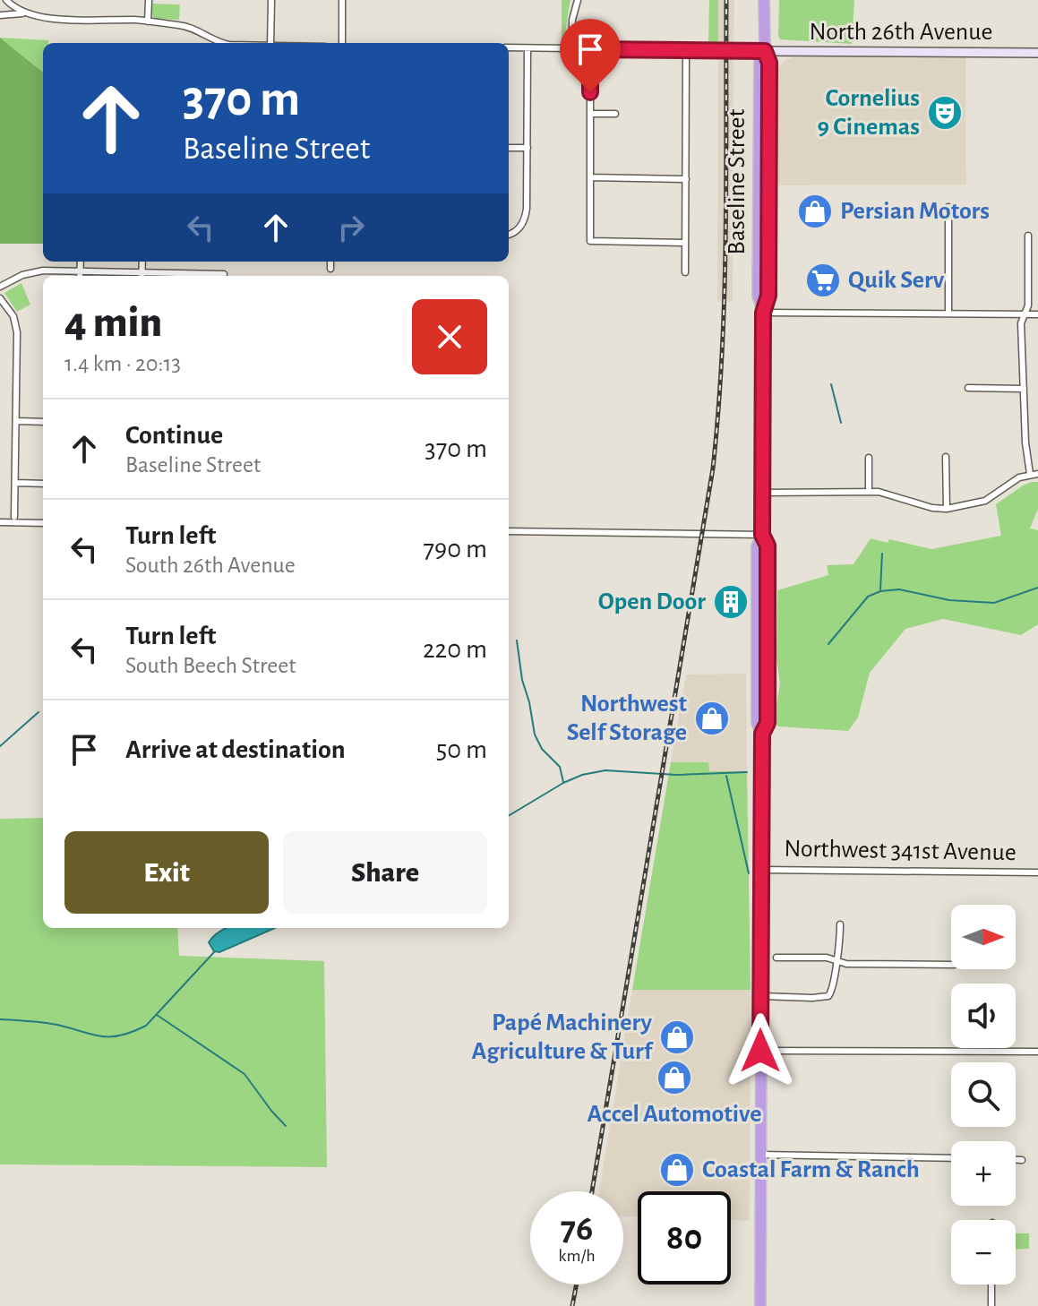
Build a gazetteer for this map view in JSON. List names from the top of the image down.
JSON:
{
  "streets": {
    "highway": ["Baseline Street"],
    "street": ["North 26th Avenue", "Northwest 341st Avenue"]
  },
  "crossings": [
    ["North 26th Avenue", "Baseline Street"],
    ["Baseline Street", "Northwest 341st Avenue"]
  ],
  "places": {
    "theatre": ["Cornelius 9 Cinemas"],
    "shop": [
      "Persian Motors",
      "Northwest Self Storage",
      "Papé Machinery Agriculture & Turf",
      "Accel Automotive",
      "Coastal Farm & Ranch"
    ],
    "supermarket": ["Quik Serv"],
    "building": ["Open Door"]
  },
  "north": "right",
  "page": {
    "turn": ["370 m", "Baseline Street"],
    "heading": ["4 min", "1.4 km · 20:13"],
    "list": [
      {
        "name": "Continue",
        "note": "Baseline Street",
        "value": "370 m"
      },
      {
        "name": "Turn left",
        "note": "South 26th Avenue",
        "value": "790 m"
      },
      {
        "name": "Turn left",
        "note": "South Beech Street",
        "value": "220 m"
      },
      {
        "name": "Arrive at destination",
        "value": "50 m"
      }
    ],
    "buttons": ["Exit", "Share"],
    "map_buttons": ["+", "−"],
    "speed": "76 km/h",
    "limit": "80"
  }
}
